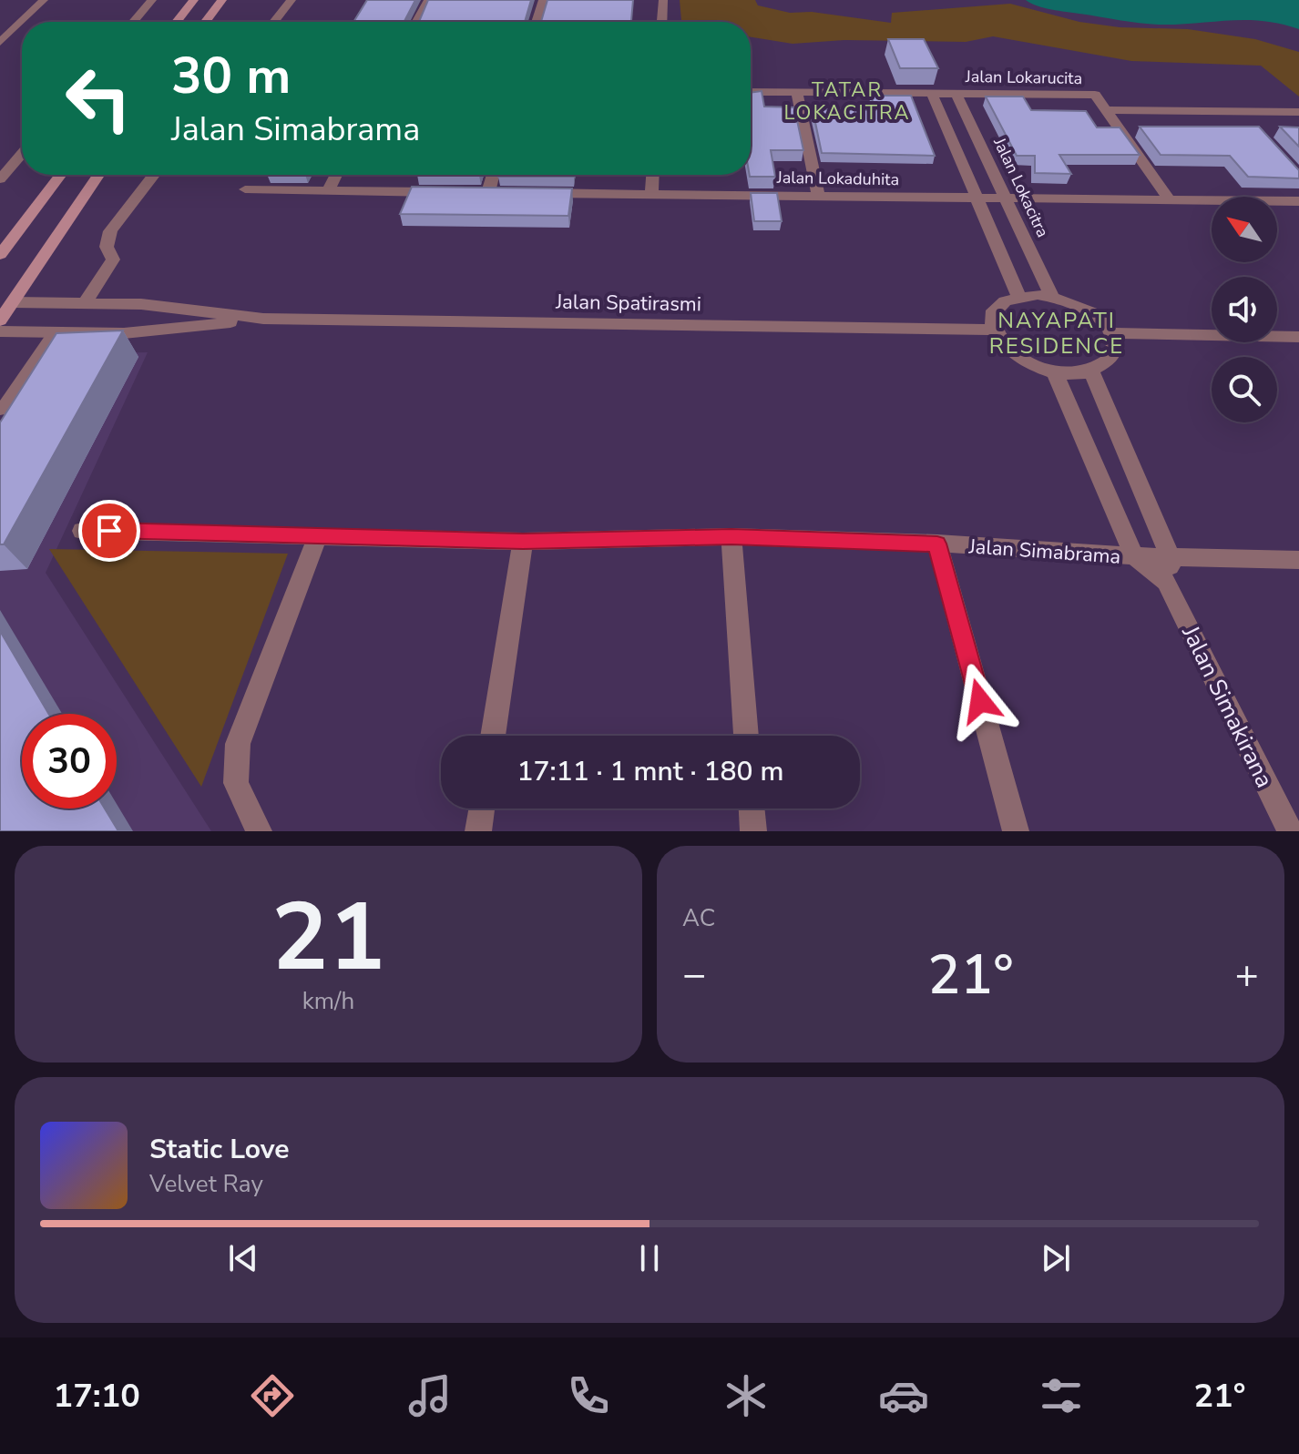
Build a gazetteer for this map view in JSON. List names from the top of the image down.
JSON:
{
  "streets": {
    "street": [
      "Jalan Lokarucita",
      "Jalan Lokaduhita",
      "Jalan Lokacitra",
      "Jalan Spatirasmi",
      "Jalan Simabrama",
      "Jalan Simakirana"
    ]
  },
  "crossings": [
    ["Jalan Lokarucita", "Jalan Lokacitra"],
    ["Jalan Lokaduhita", "Jalan Lokacitra"],
    ["Jalan Lokacitra", "Jalan Spatirasmi"],
    ["Jalan Simabrama", "Jalan Simakirana"]
  ],
  "districts": ["TATAR LOKACITRA", "NAYAPATI RESIDENCE"],
  "north": "top left",
  "page": {
    "turn": ["30 m", "Jalan Simabrama"],
    "limit": "30",
    "trip": "17:11 · 1 mnt · 180 m",
    "tile": [
      ["21", "km/h"],
      "AC"
    ],
    "heat": ["−", "21°", "+"],
    "song": ["Static Love", "Velvet Ray"],
    "tabs": ["17:10", "21°"]
  }
}
